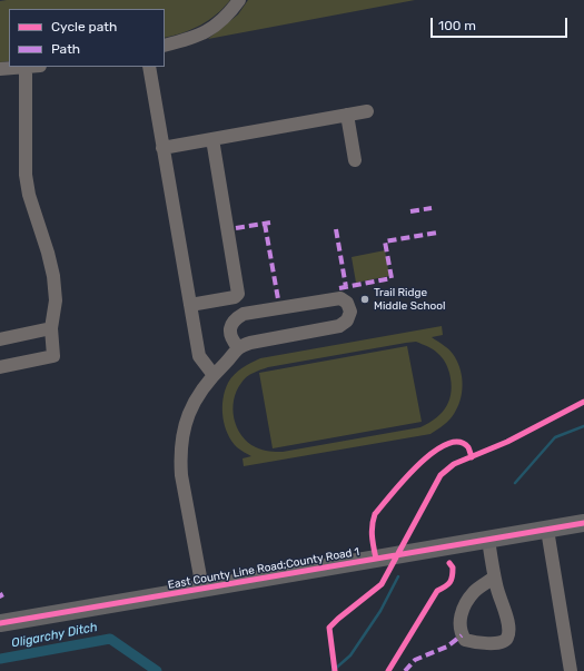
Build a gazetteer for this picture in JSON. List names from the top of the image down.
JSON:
{
  "streets": {
    "main road": ["East County Line Road;County Road 1"]
  },
  "water": ["Oligarchy Ditch"],
  "places": ["Trail Ridge Middle School"],
  "legend": ["Cycle path", "Path"],
  "scale_bar": "100 m"
}
